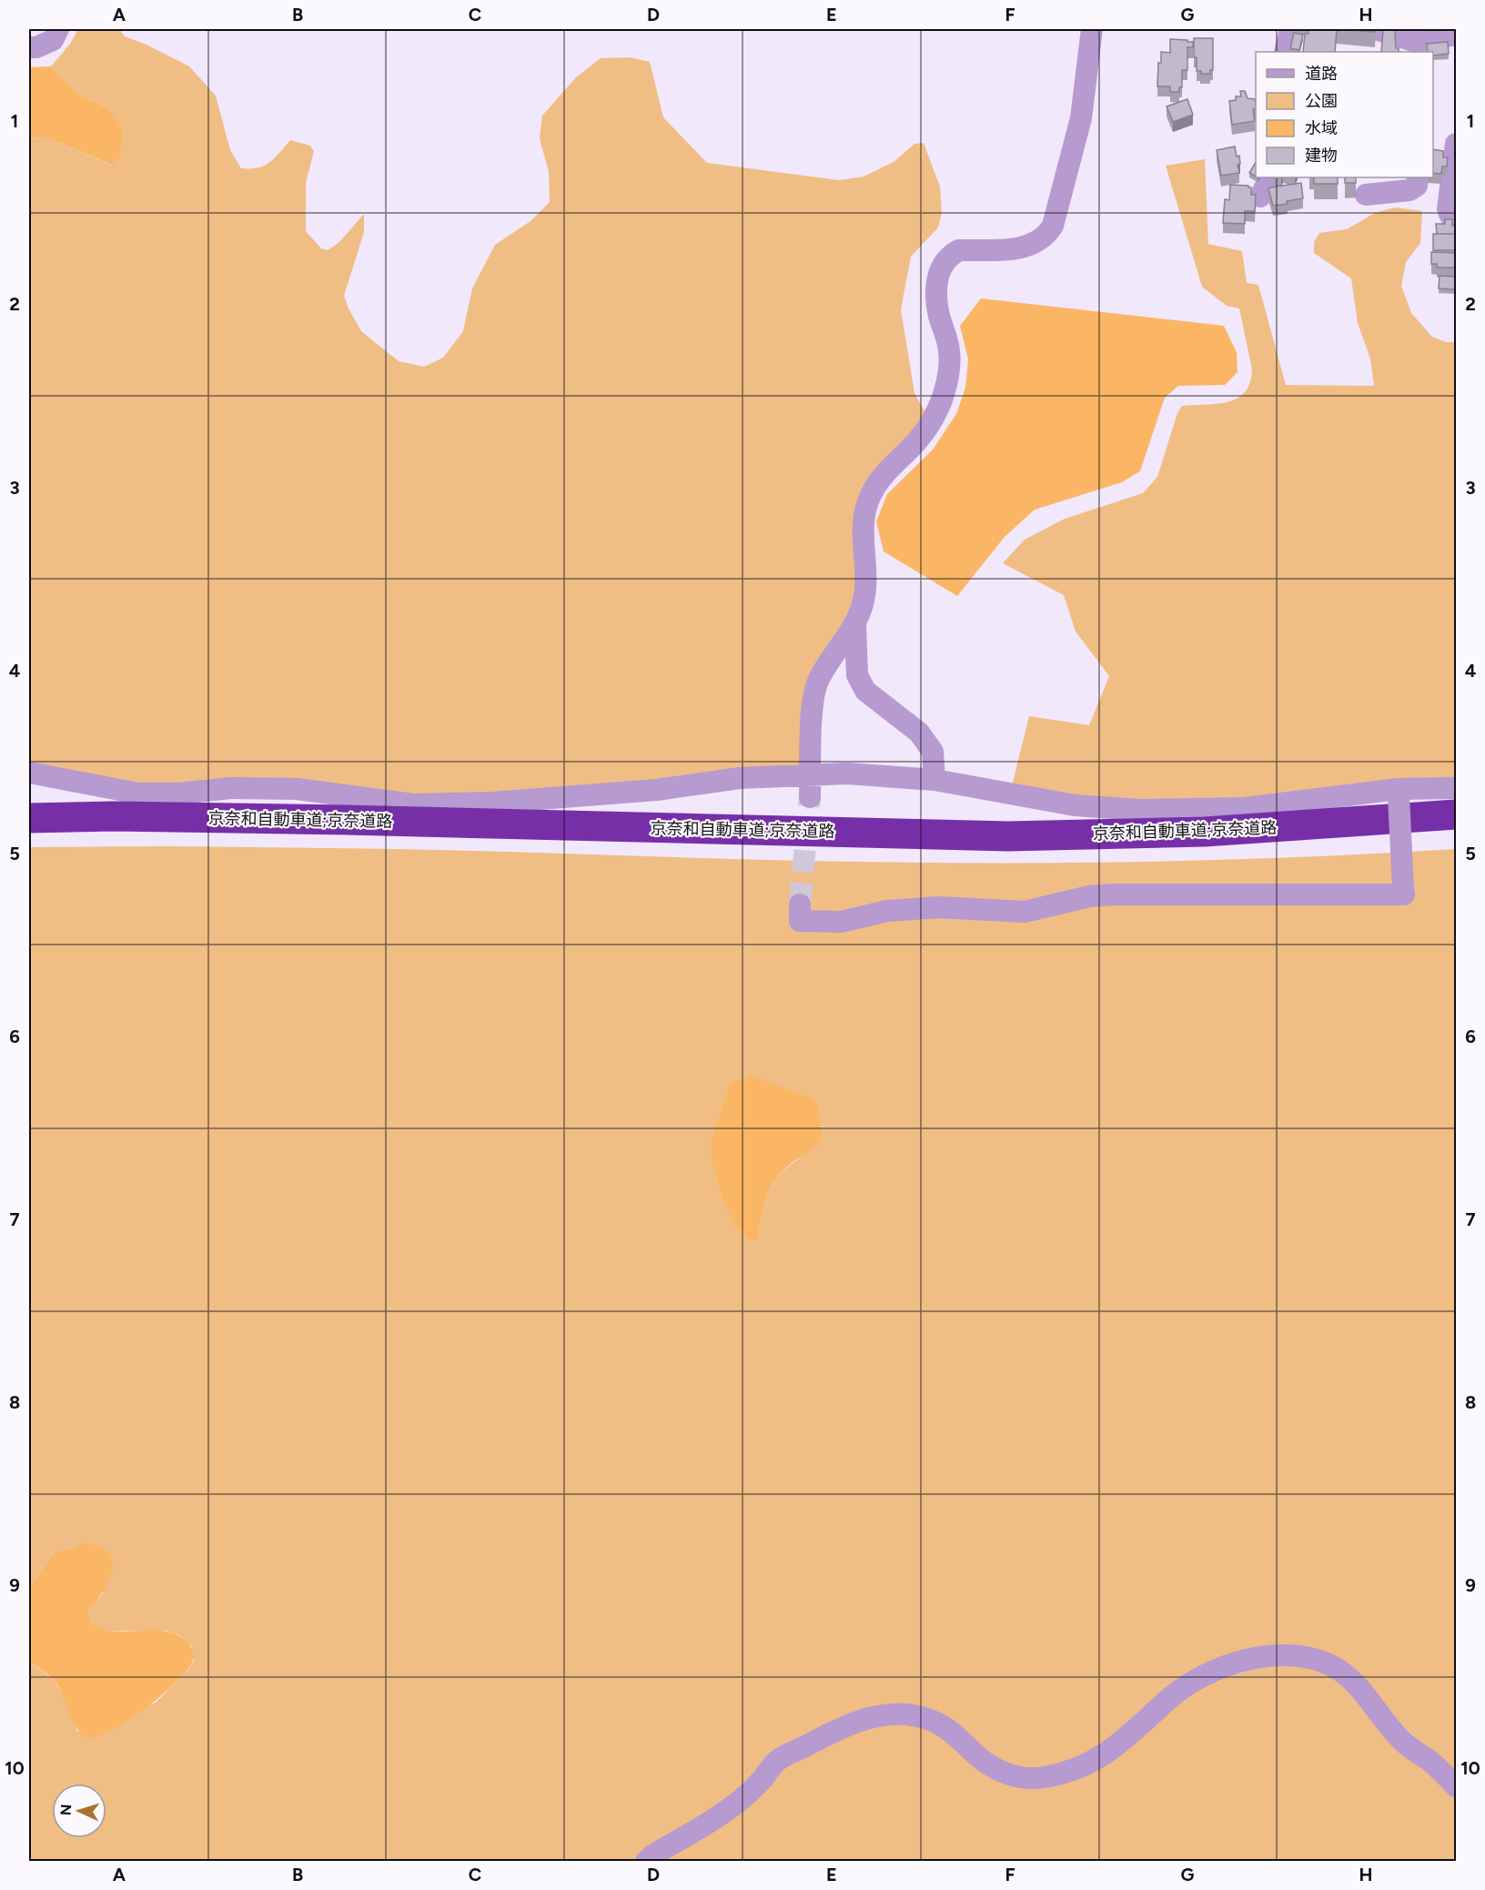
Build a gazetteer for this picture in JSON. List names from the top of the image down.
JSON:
{
  "streets": {
    "highway": ["京奈和自動車道;京奈道路"]
  },
  "legend": [
    "道路",
    "公園",
    "水域",
    "建物"
  ],
  "north": "left",
  "grid": {
    "columns": [
      "A",
      "B",
      "C",
      "D",
      "E",
      "F",
      "G",
      "H"
    ],
    "rows": [
      "1",
      "2",
      "3",
      "4",
      "5",
      "6",
      "7",
      "8",
      "9",
      "10"
    ]
  }
}
